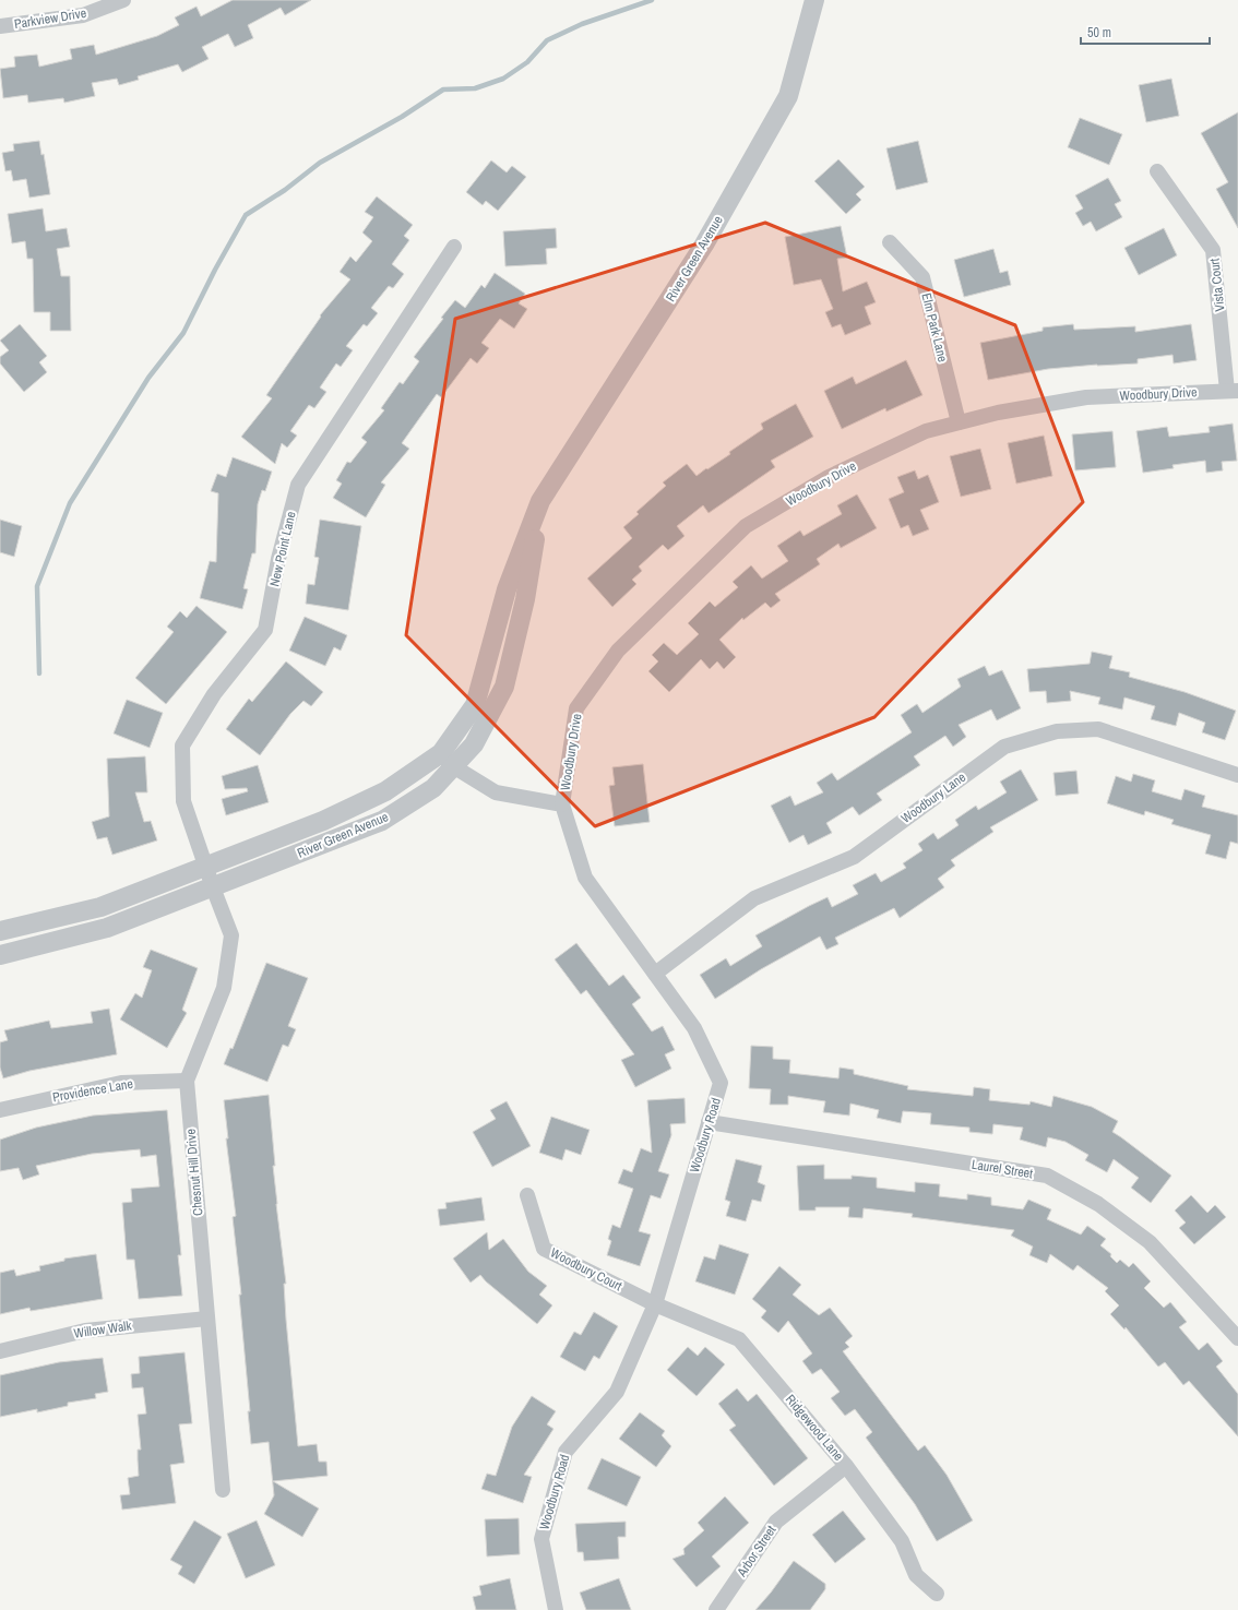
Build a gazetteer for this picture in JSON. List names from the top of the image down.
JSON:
{
  "streets": {
    "street": [
      "Parkview Drive",
      "River Green Avenue",
      "Vista Court",
      "Elm Park Lane",
      "Woodbury Drive",
      "New Point Lane",
      "Woodbury Lane",
      "Providence Lane",
      "Woodbury Road",
      "Laurel Street",
      "Chesnut Hill Drive",
      "Woodbury Court",
      "Willow Walk",
      "Ridgewood Lane",
      "Arbor Street"
    ]
  },
  "crossings": [
    ["River Green Avenue", "New Point Lane"],
    ["River Green Avenue", "Chesnut Hill Drive"],
    ["Vista Court", "Woodbury Drive"],
    ["Elm Park Lane", "Woodbury Drive"],
    ["Woodbury Drive", "Woodbury Road"],
    ["New Point Lane", "Chesnut Hill Drive"],
    ["Woodbury Lane", "Woodbury Road"],
    ["Providence Lane", "Chesnut Hill Drive"],
    ["Woodbury Road", "Laurel Street"],
    ["Woodbury Road", "Woodbury Court"],
    ["Woodbury Road", "Ridgewood Lane"],
    ["Chesnut Hill Drive", "Willow Walk"],
    ["Woodbury Court", "Ridgewood Lane"],
    ["Ridgewood Lane", "Arbor Street"]
  ],
  "scale_bar": "50 m"
}
